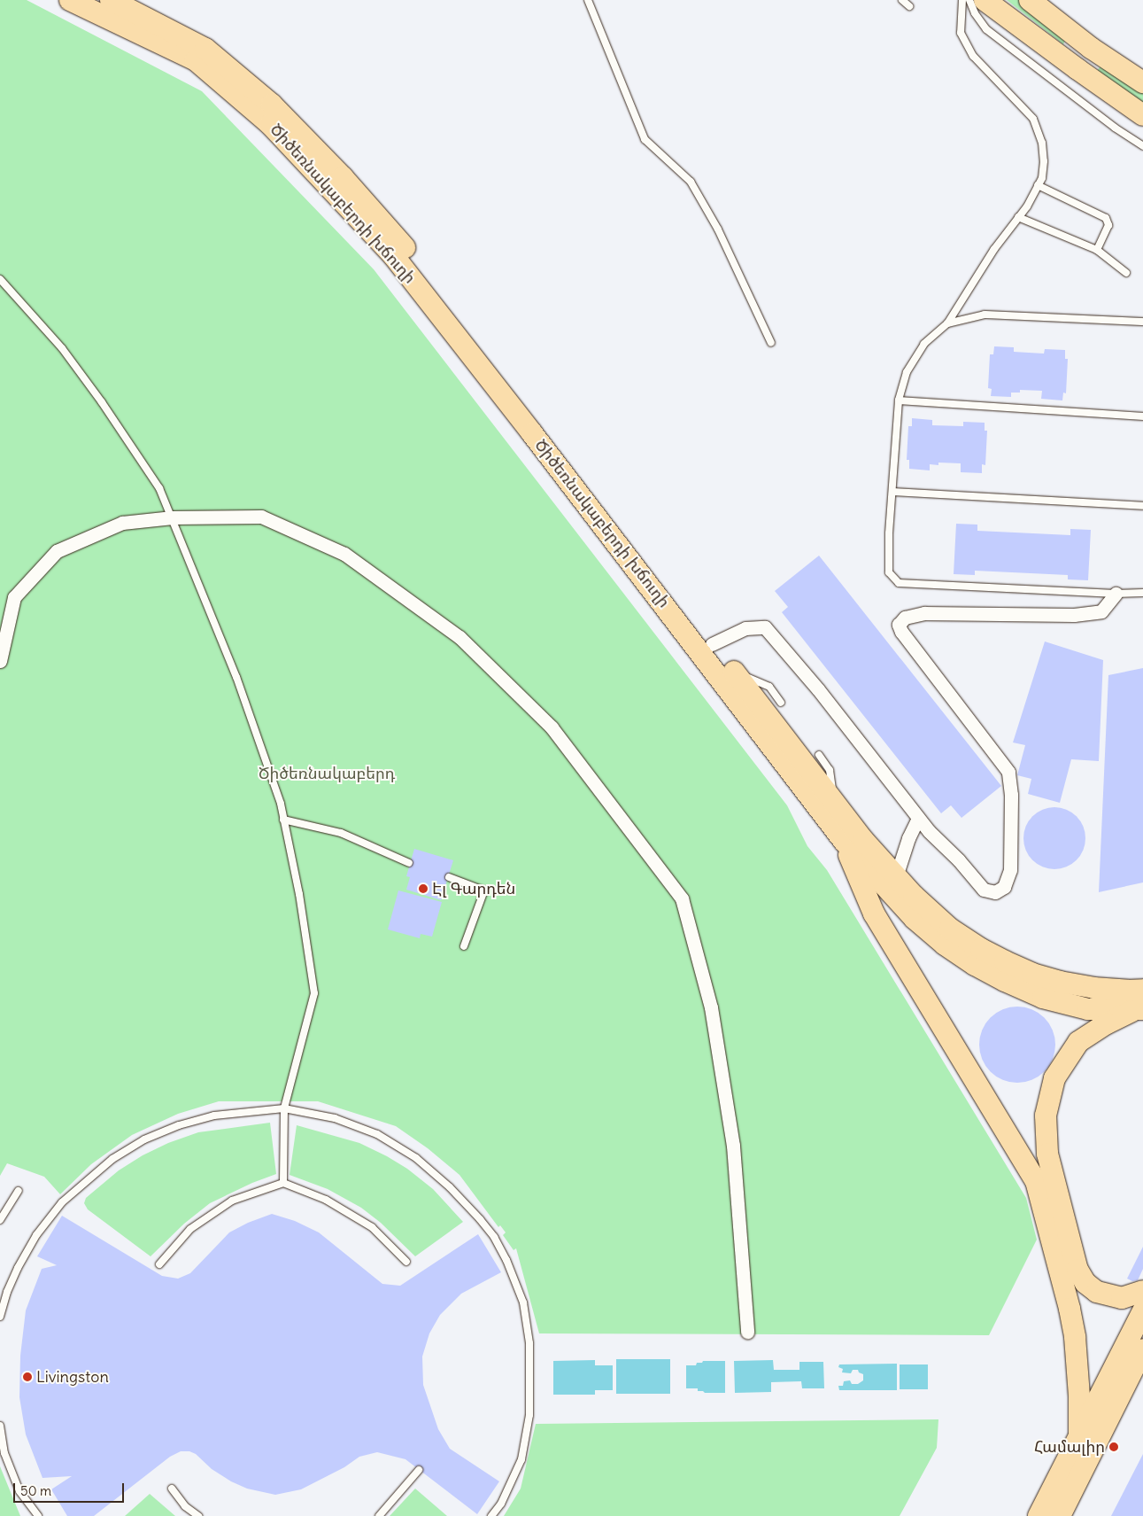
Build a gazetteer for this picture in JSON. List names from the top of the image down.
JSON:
{
  "streets": {
    "main road": ["Ծիծեռնակաբերդի խճուղի"]
  },
  "parks": ["Ծիծեռնակաբերդ"],
  "places": ["Էլ Գարդեն", "Livingston", "Համալիր"],
  "scale_bar": "50 m"
}
